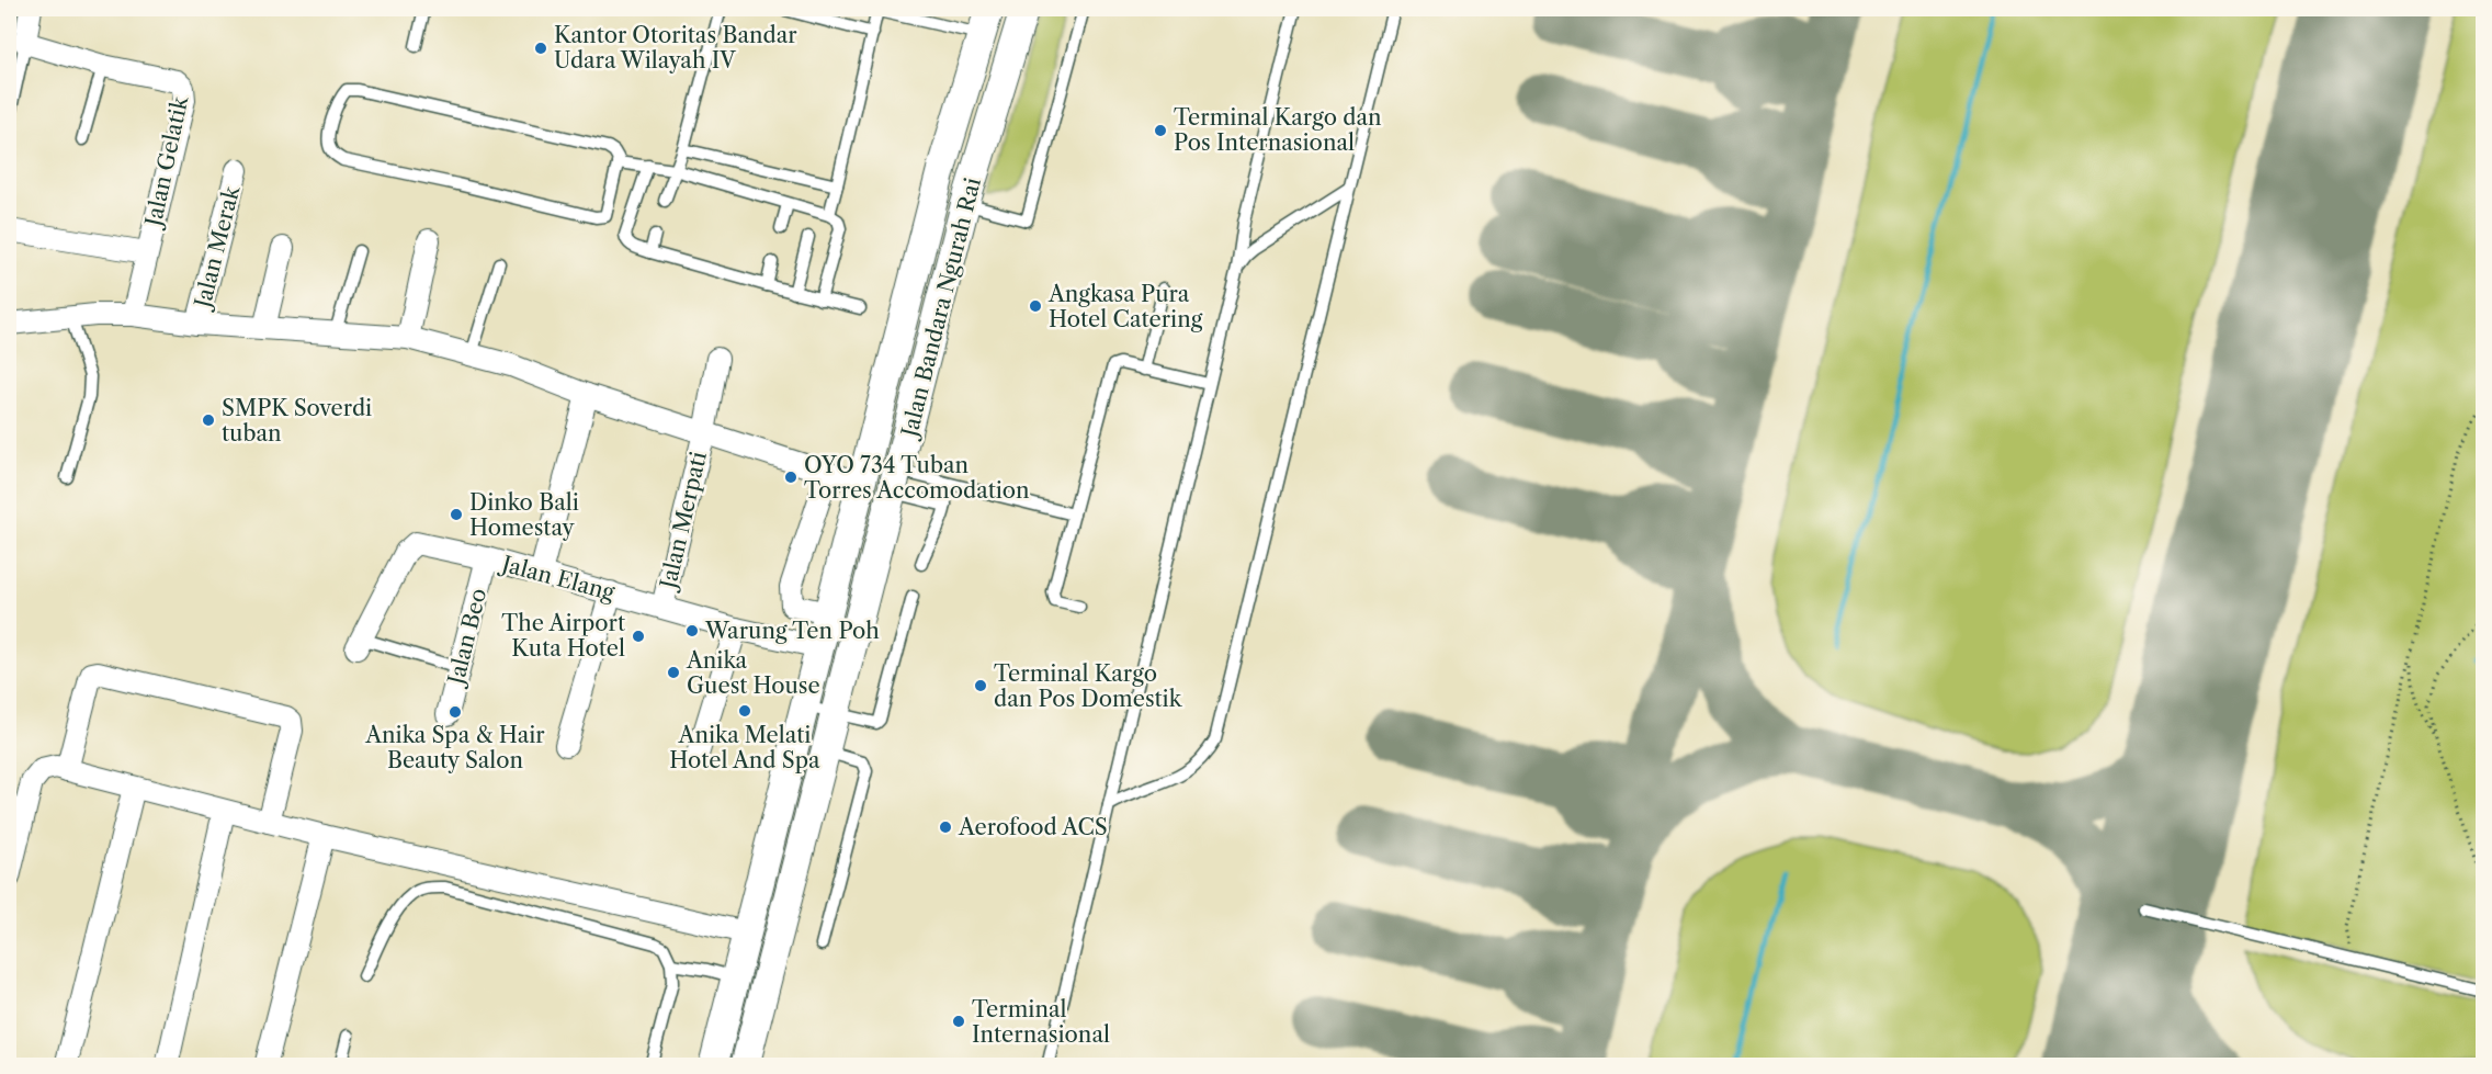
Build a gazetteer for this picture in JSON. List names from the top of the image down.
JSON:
{
  "streets": {
    "street": [
      "Jalan Gelatik",
      "Jalan Merak",
      "Jalan Bandara Ngurah Rai",
      "Jalan Merpati",
      "Jalan Elang",
      "Jalan Beo"
    ]
  },
  "crossings": [
    ["Jalan Bandara Ngurah Rai", "Jalan Elang"],
    ["Jalan Merpati", "Jalan Elang"],
    ["Jalan Elang", "Jalan Beo"]
  ],
  "places": [
    "Kantor Otoritas Bandar Udara Wilayah IV",
    "Terminal Kargo dan Pos Internasional",
    "Angkasa Pura Hotel Catering",
    "SMPK Soverdi tuban",
    "OYO 734 Tuban Torres Accomodation",
    "Dinko Bali Homestay",
    "Warung Ten Poh",
    "The Airport Kuta Hotel",
    "Anika Guest House",
    "Terminal Kargo dan Pos Domestik",
    "Anika Melati Hotel And Spa",
    "Anika Spa & Hair Beauty Salon",
    "Aerofood ACS",
    "Terminal Internasional"
  ]
}
